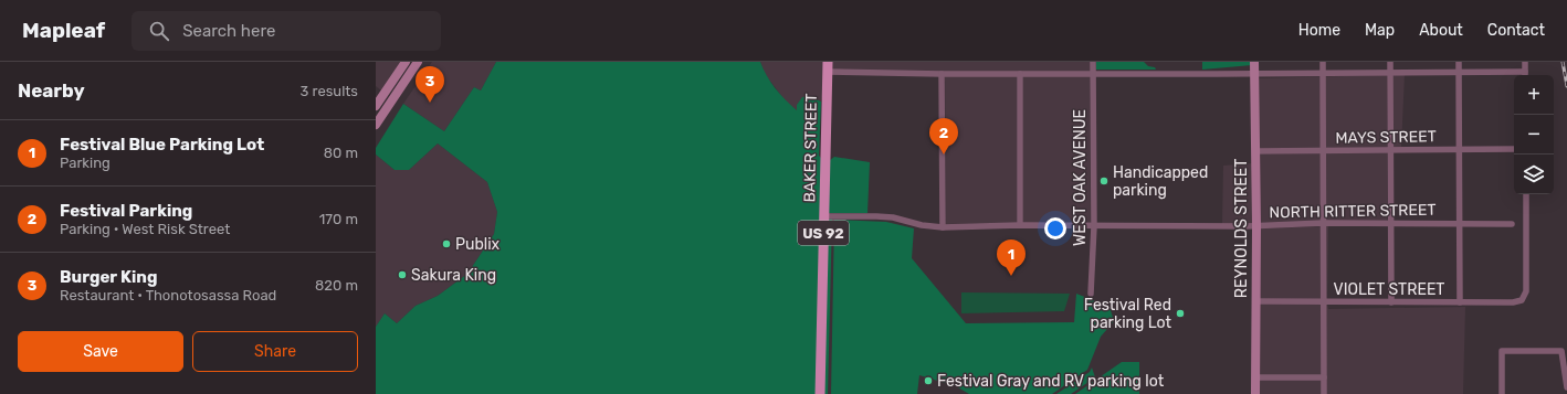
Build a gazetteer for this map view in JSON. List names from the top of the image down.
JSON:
{
  "streets": {
    "main road": ["BAKER STREET", "REYNOLDS STREET", "US 92"],
    "street": [
      "MAYS STREET",
      "WEST OAK AVENUE",
      "NORTH RITTER STREET",
      "VIOLET STREET"
    ]
  },
  "crossings": [
    ["MAYS STREET", "REYNOLDS STREET"],
    ["BAKER STREET", "NORTH RITTER STREET"],
    ["WEST OAK AVENUE", "NORTH RITTER STREET"],
    ["NORTH RITTER STREET", "REYNOLDS STREET"],
    ["REYNOLDS STREET", "VIOLET STREET"]
  ],
  "places": [
    "Handicapped parking",
    "Publix",
    "Sakura King",
    "Festival Red parking Lot",
    "Festival Gray and RV parking lot"
  ],
  "page": {
    "header": "Mapleaf",
    "search": "Search here",
    "nav": [
      "Home",
      "Map",
      "About",
      "Contact"
    ],
    "heading": ["Nearby", "3 results"],
    "pins": ["3", "2", "1"],
    "map_buttons": ["+", "−"],
    "list": [
      {
        "mark": "1",
        "name": "Festival Blue Parking Lot",
        "note": "Parking",
        "value": "80 m"
      },
      {
        "mark": "2",
        "name": "Festival Parking",
        "note": "Parking · West Risk Street",
        "value": "170 m"
      },
      {
        "mark": "3",
        "name": "Burger King",
        "note": "Restaurant · Thonotosassa Road",
        "value": "820 m"
      }
    ],
    "buttons": ["Save", "Share"]
  }
}
